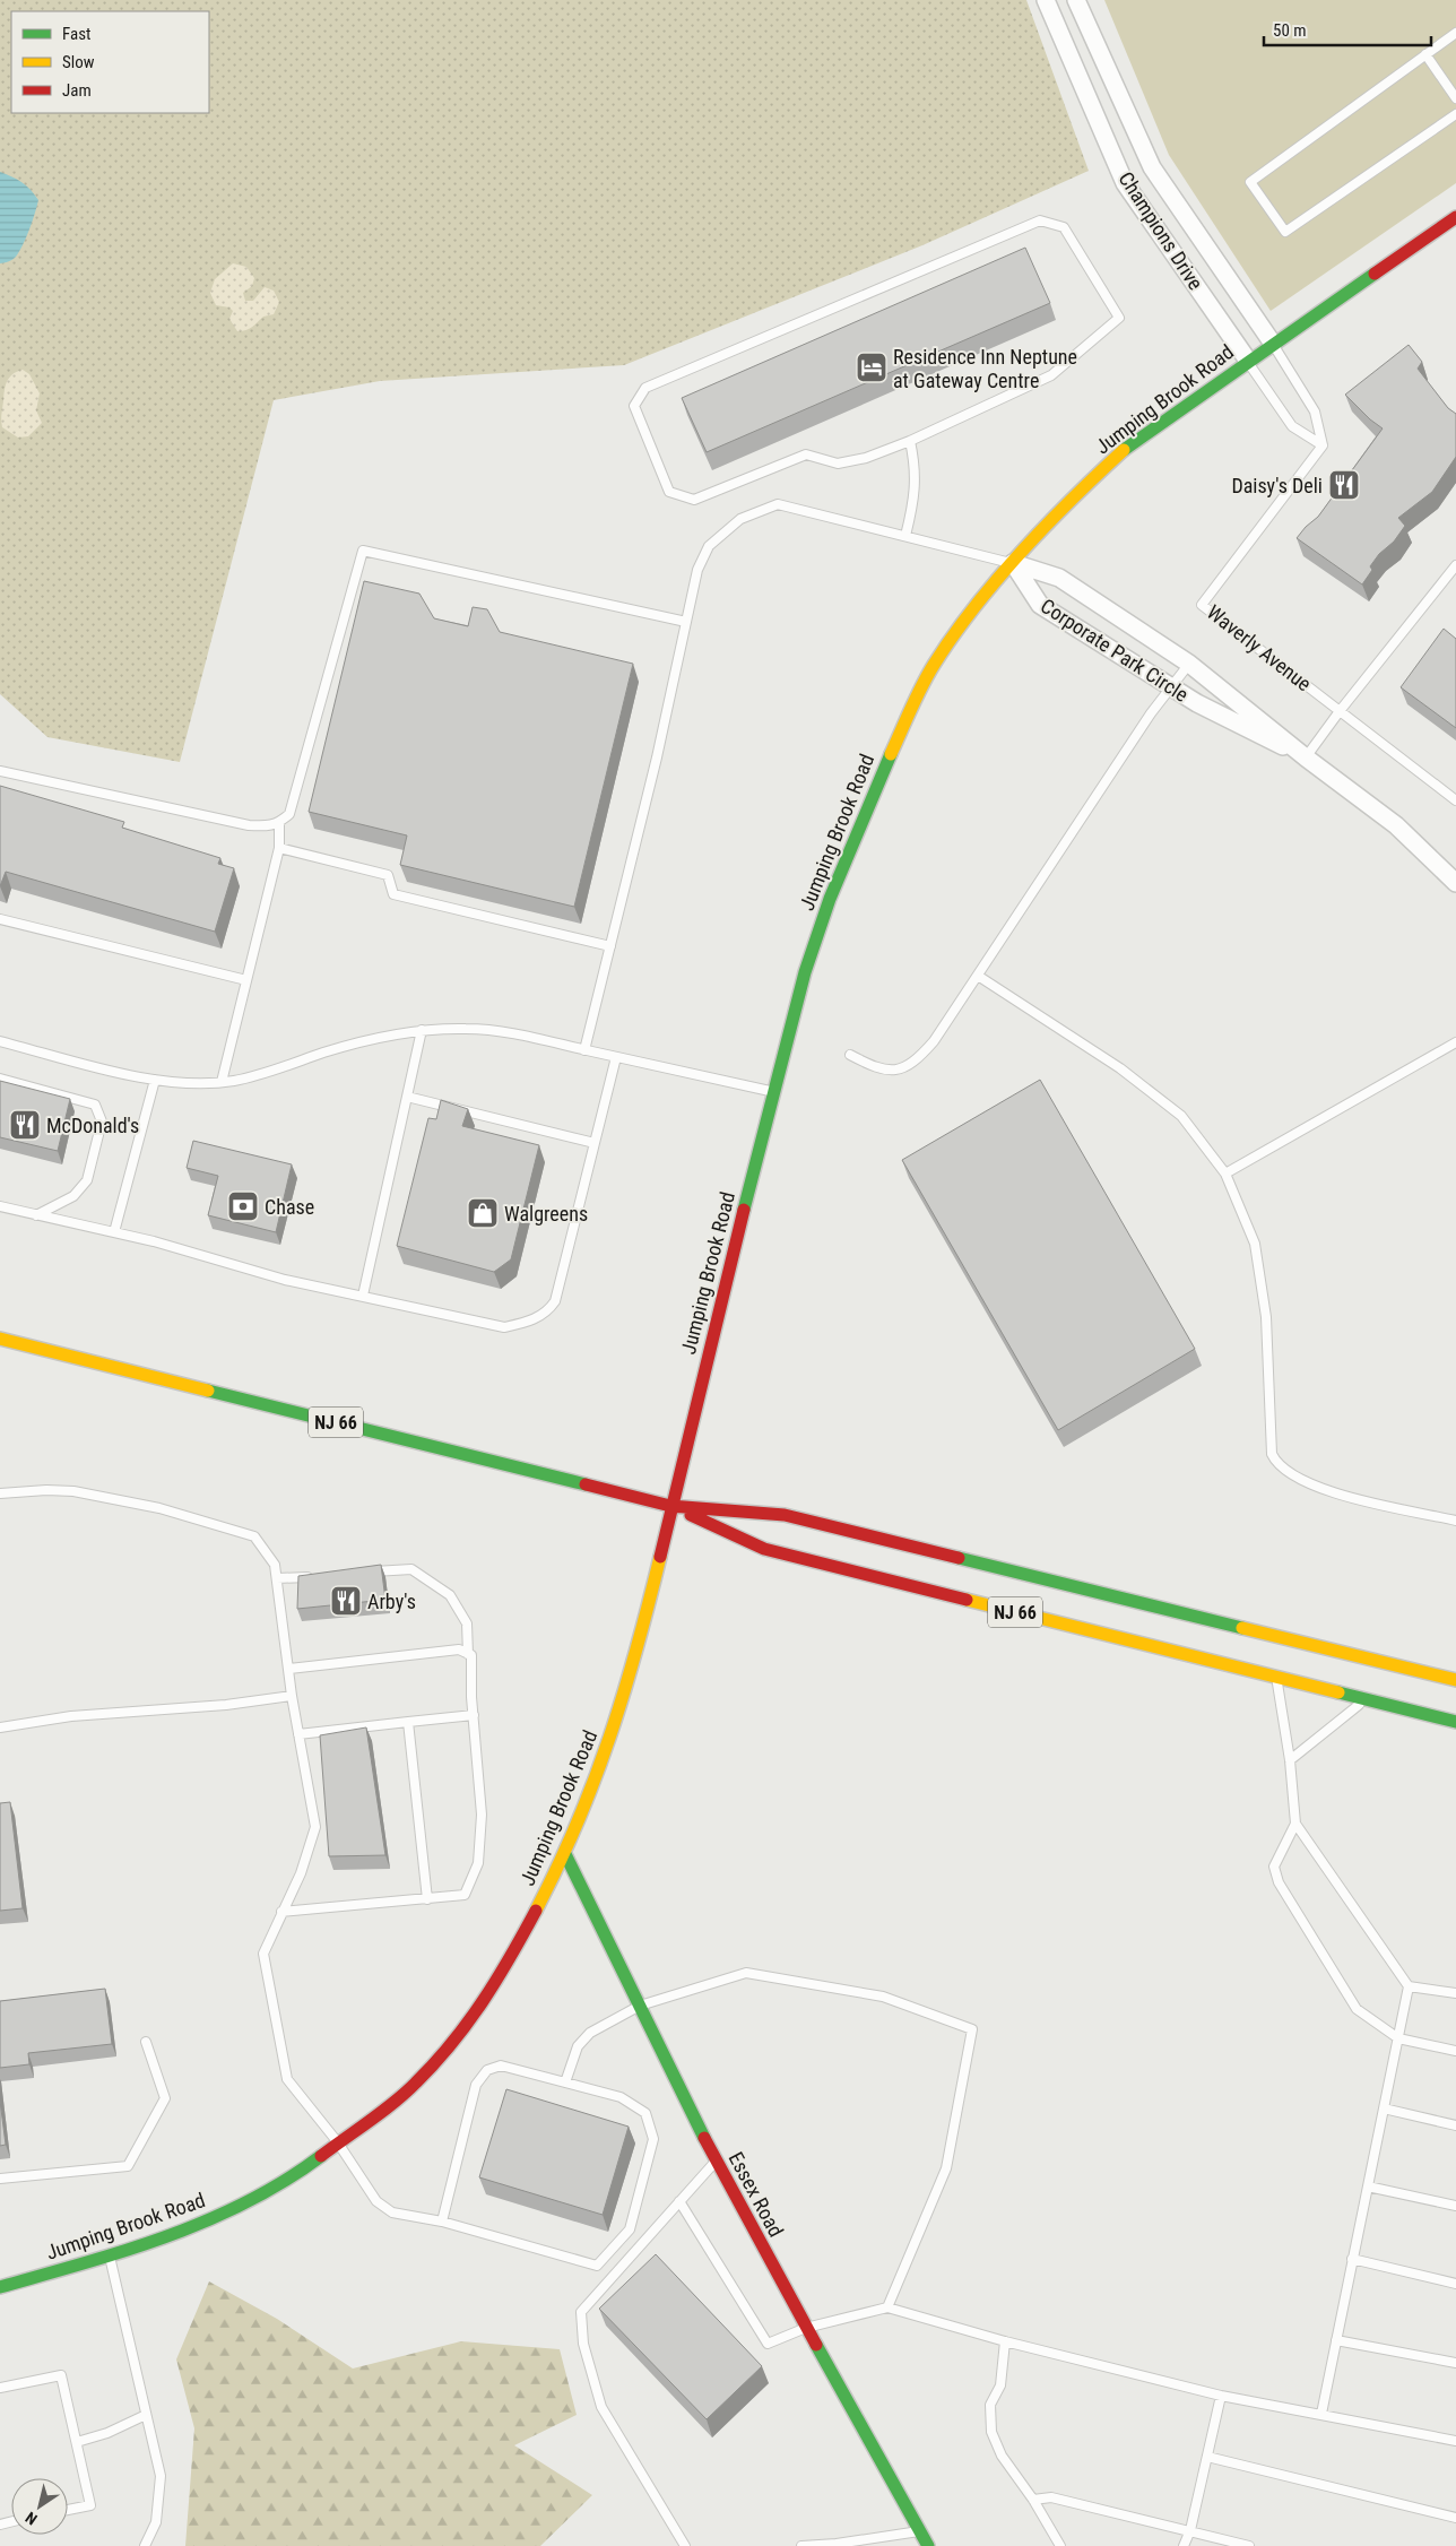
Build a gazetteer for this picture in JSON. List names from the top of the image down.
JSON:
{
  "streets": {
    "main road": ["Jumping Brook Road", "NJ 66", "Essex Road"],
    "street": ["Champions Drive", "Corporate Park Circle"],
    "lane": ["Waverly Avenue"]
  },
  "crossings": [
    ["Champions Drive", "Jumping Brook Road"],
    ["Jumping Brook Road", "Corporate Park Circle"],
    ["Jumping Brook Road", "NJ 66"],
    ["Jumping Brook Road", "Essex Road"]
  ],
  "places": {
    "hotel": ["Residence Inn Neptune at Gateway Centre"],
    "restaurant": ["Daisy's Deli", "McDonald's", "Arby's"],
    "bank": ["Chase"],
    "shop": ["Walgreens"]
  },
  "legend": ["Fast", "Slow", "Jam"],
  "scale_bar": "50 m",
  "north": "bottom left"
}
